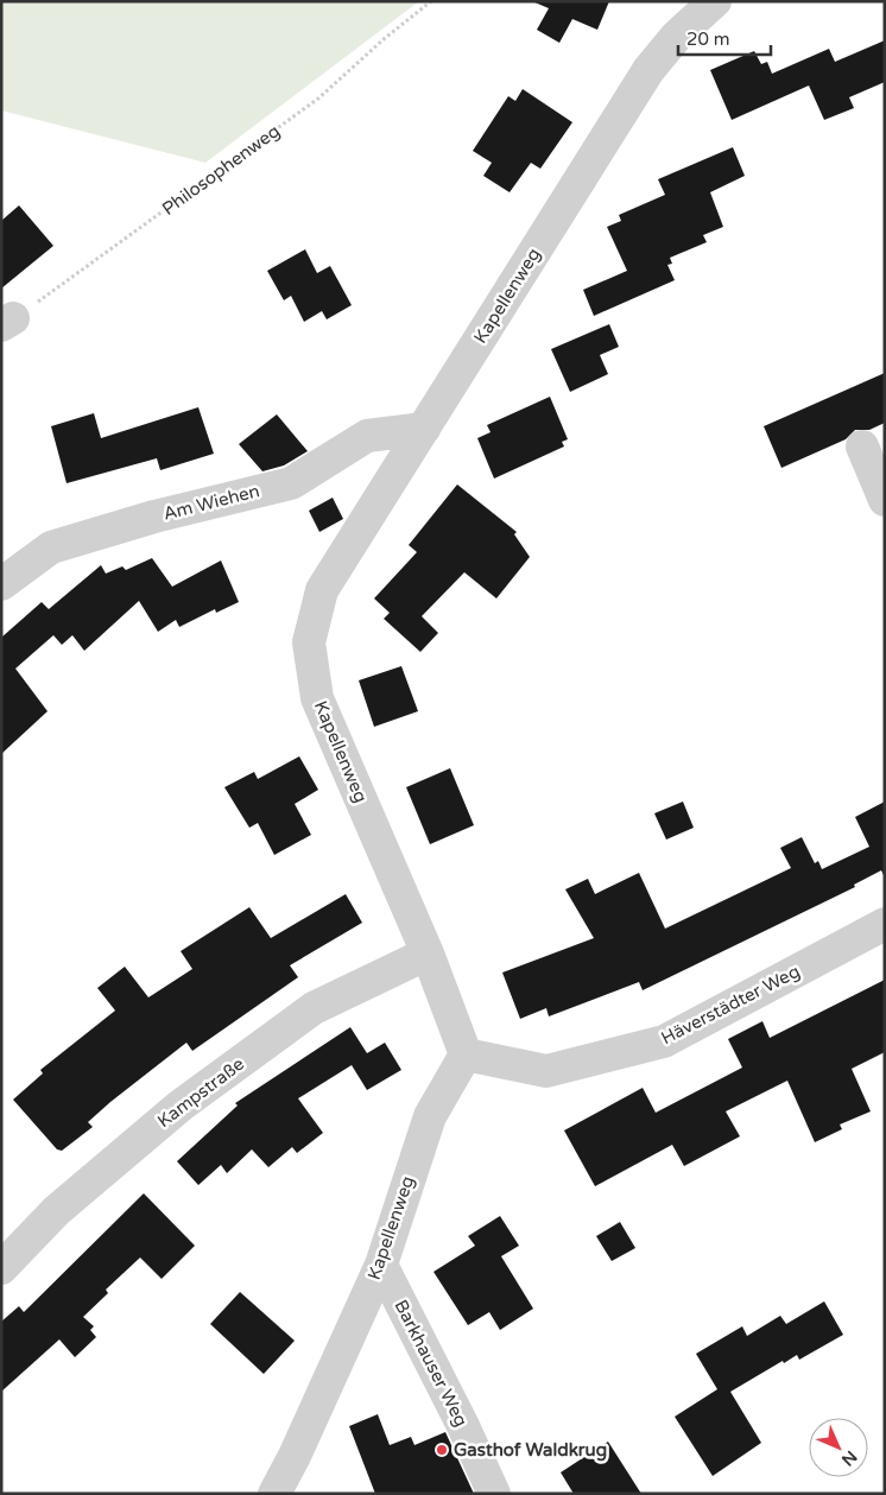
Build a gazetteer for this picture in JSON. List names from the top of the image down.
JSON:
{
  "streets": {
    "street": [
      "Kapellenweg",
      "Am Wiehen",
      "Häverstädter Weg",
      "Kampstraße",
      "Barkhauser Weg"
    ],
    "path": ["Philosophenweg"]
  },
  "crossings": [
    ["Kapellenweg", "Am Wiehen"],
    ["Kapellenweg", "Häverstädter Weg"],
    ["Kapellenweg", "Kampstraße"],
    ["Kapellenweg", "Barkhauser Weg"]
  ],
  "places": ["Gasthof Waldkrug"],
  "scale_bar": "20 m",
  "north": "bottom right"
}
